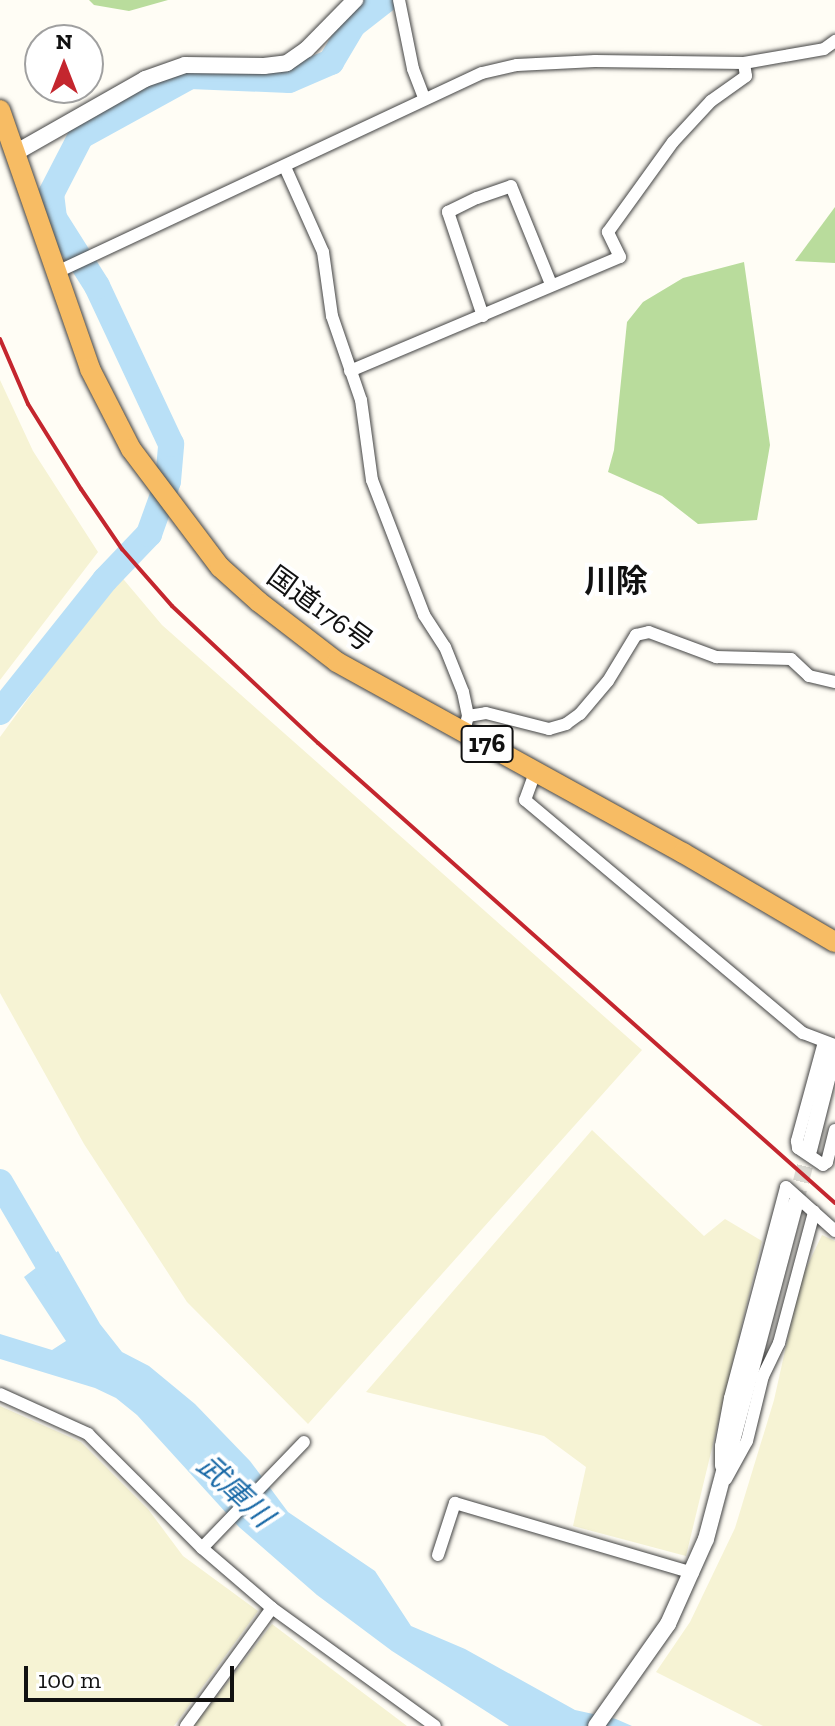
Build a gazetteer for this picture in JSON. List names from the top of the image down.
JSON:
{
  "streets": {
    "highway": ["国道176号", "176"]
  },
  "districts": ["川除"],
  "water": ["武庫川"],
  "scale_bar": "100 m",
  "north": "top"
}
